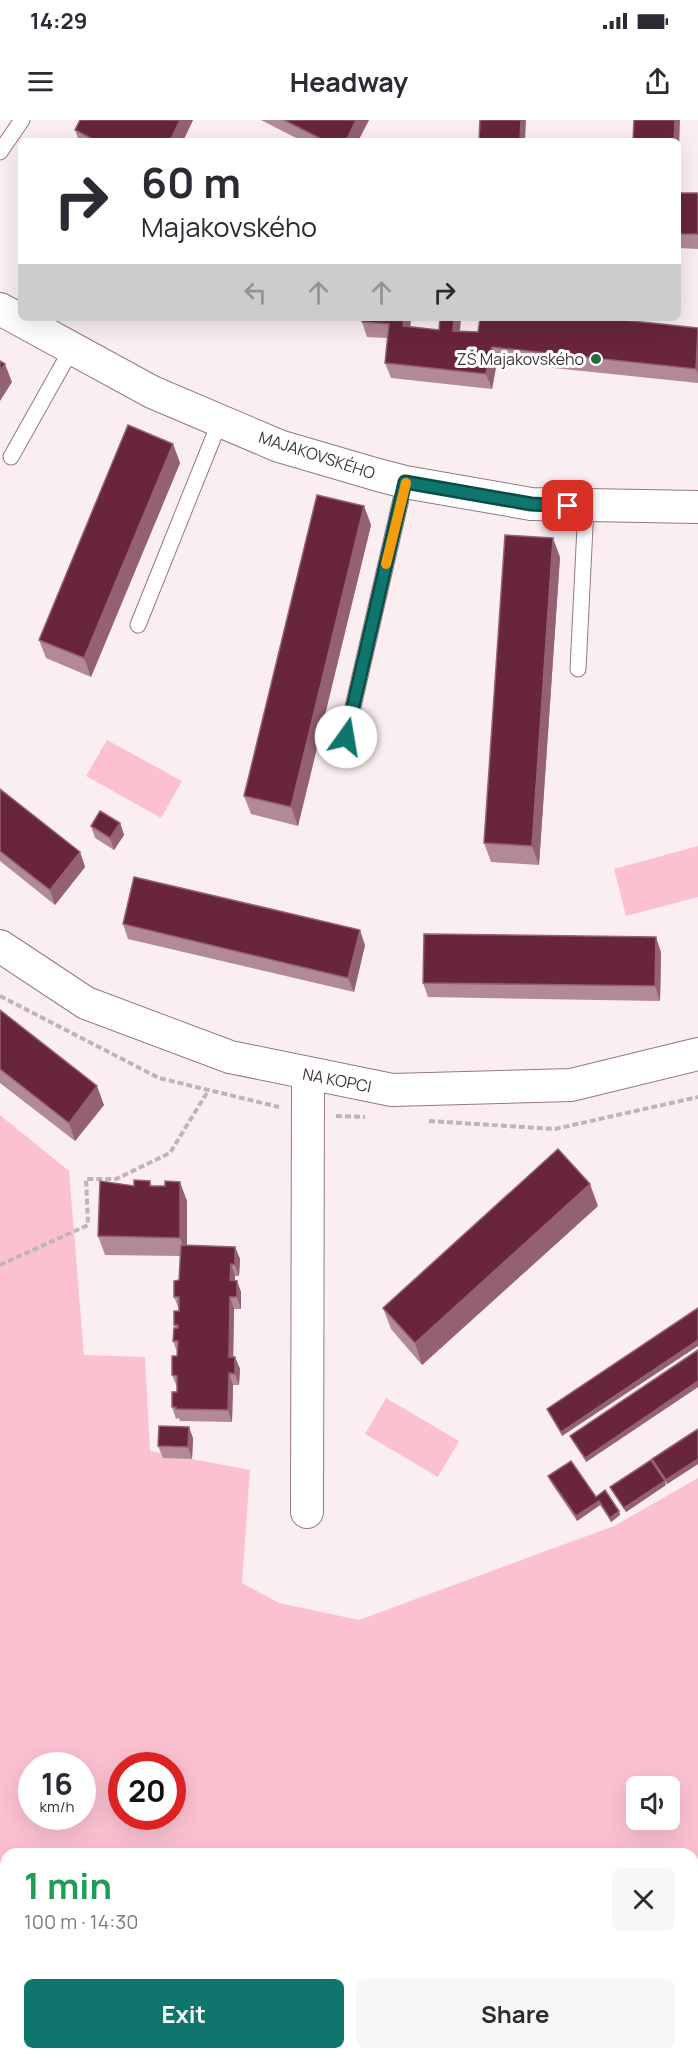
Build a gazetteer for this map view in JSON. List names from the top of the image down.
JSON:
{
  "streets": {
    "street": ["MAJAKOVSKÉHO", "NA KOPCI"]
  },
  "places": ["ZŠ Majakovského"],
  "page": {
    "status": "14:29",
    "header": "Headway",
    "turn": ["60 m", "Majakovského"],
    "speed": "16 km/h",
    "limit": "20",
    "heading": ["1 min", "100 m · 14:30"],
    "buttons": ["Exit", "Share"]
  }
}
